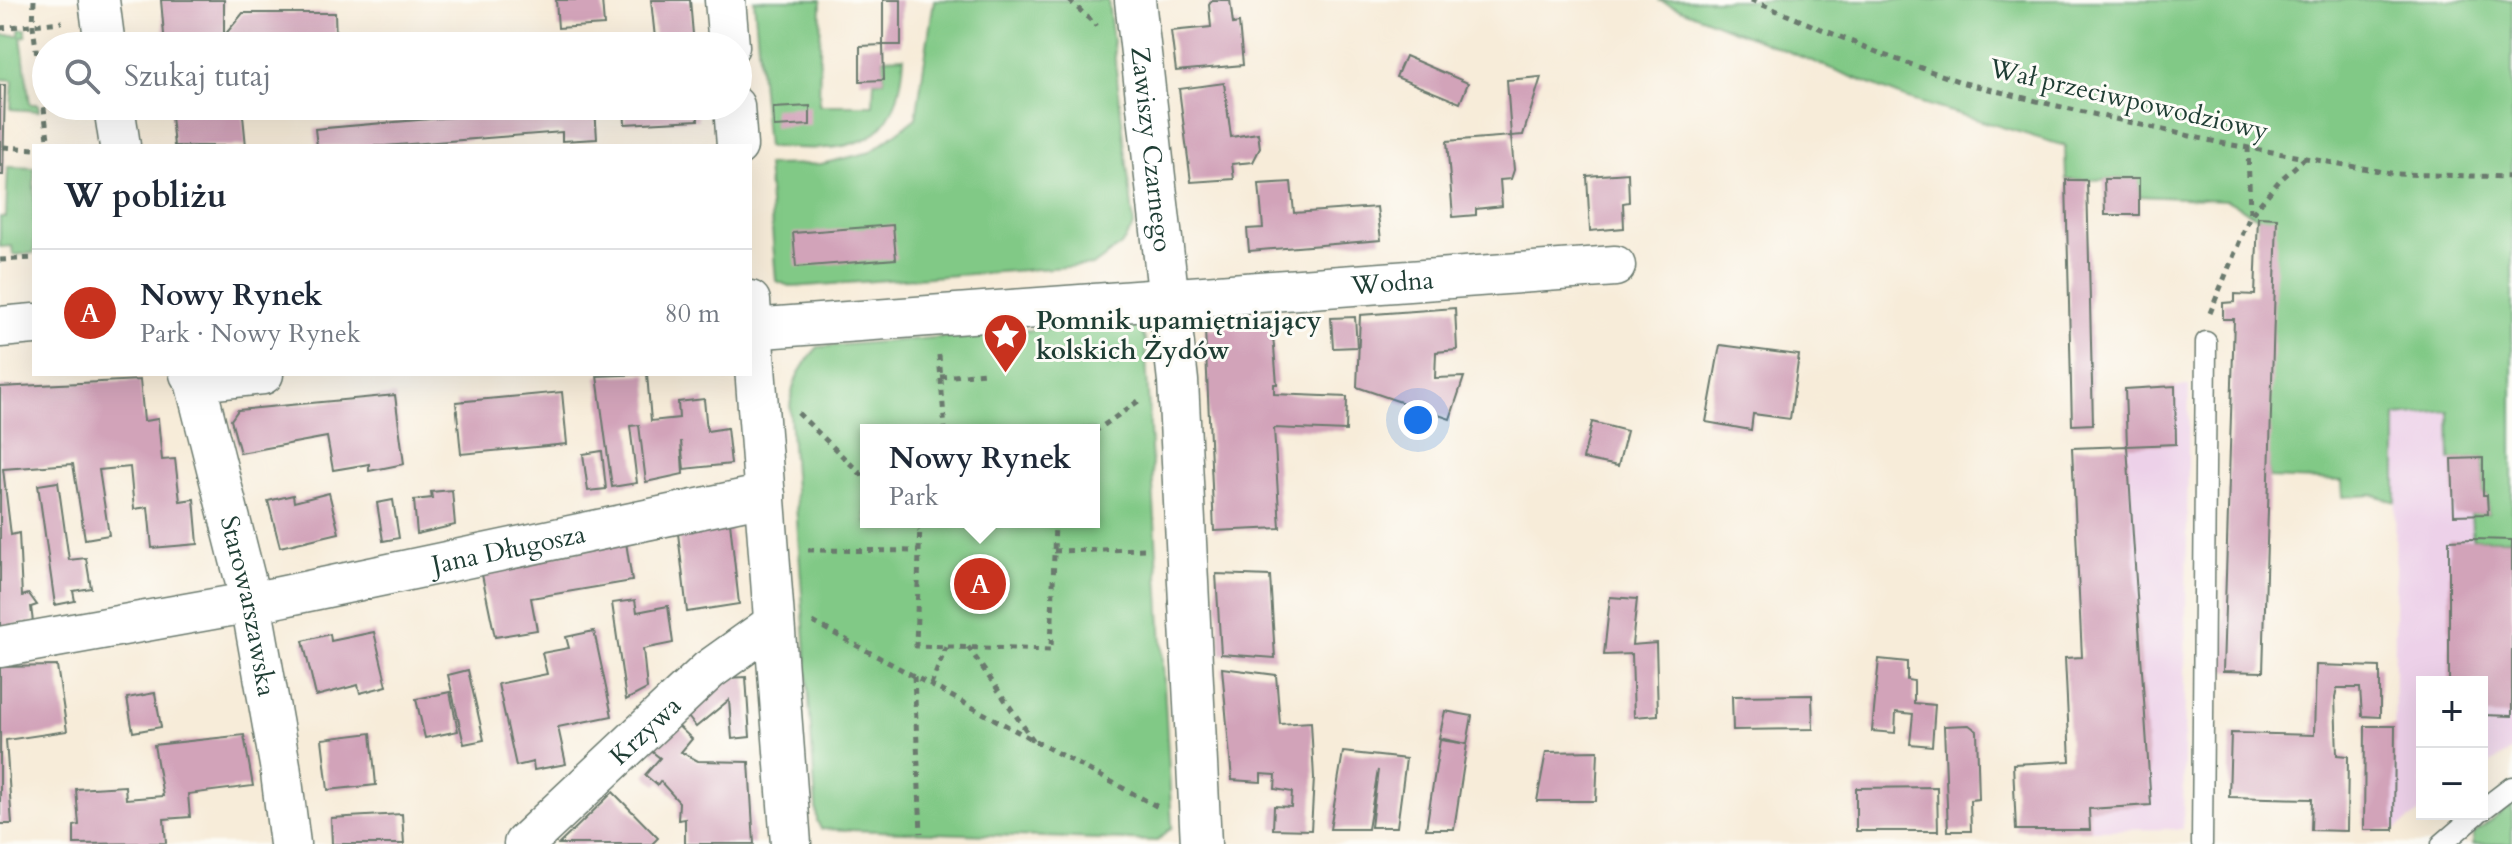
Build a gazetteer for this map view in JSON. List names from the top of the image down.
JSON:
{
  "streets": {
    "street": [
      "Zawiszy Czarnego",
      "Wodna",
      "Jana Długosza",
      "Starowarszawska",
      "Krzywa"
    ],
    "path": ["Wał przeciwpowodziowy"]
  },
  "crossings": [
    ["Zawiszy Czarnego", "Wodna"],
    ["Jana Długosza", "Starowarszawska"]
  ],
  "places": {
    "place": ["Pomnik upamiętniający kolskich Żydów"]
  },
  "page": {
    "search": "Szukaj tutaj",
    "heading": "W pobliżu",
    "list": [
      {
        "mark": "A",
        "name": "Nowy Rynek",
        "note": "Park · Nowy Rynek",
        "value": "80 m"
      }
    ],
    "popup": ["Nowy Rynek", "Park"],
    "pins": "A",
    "map_buttons": ["+", "−"]
  }
}
